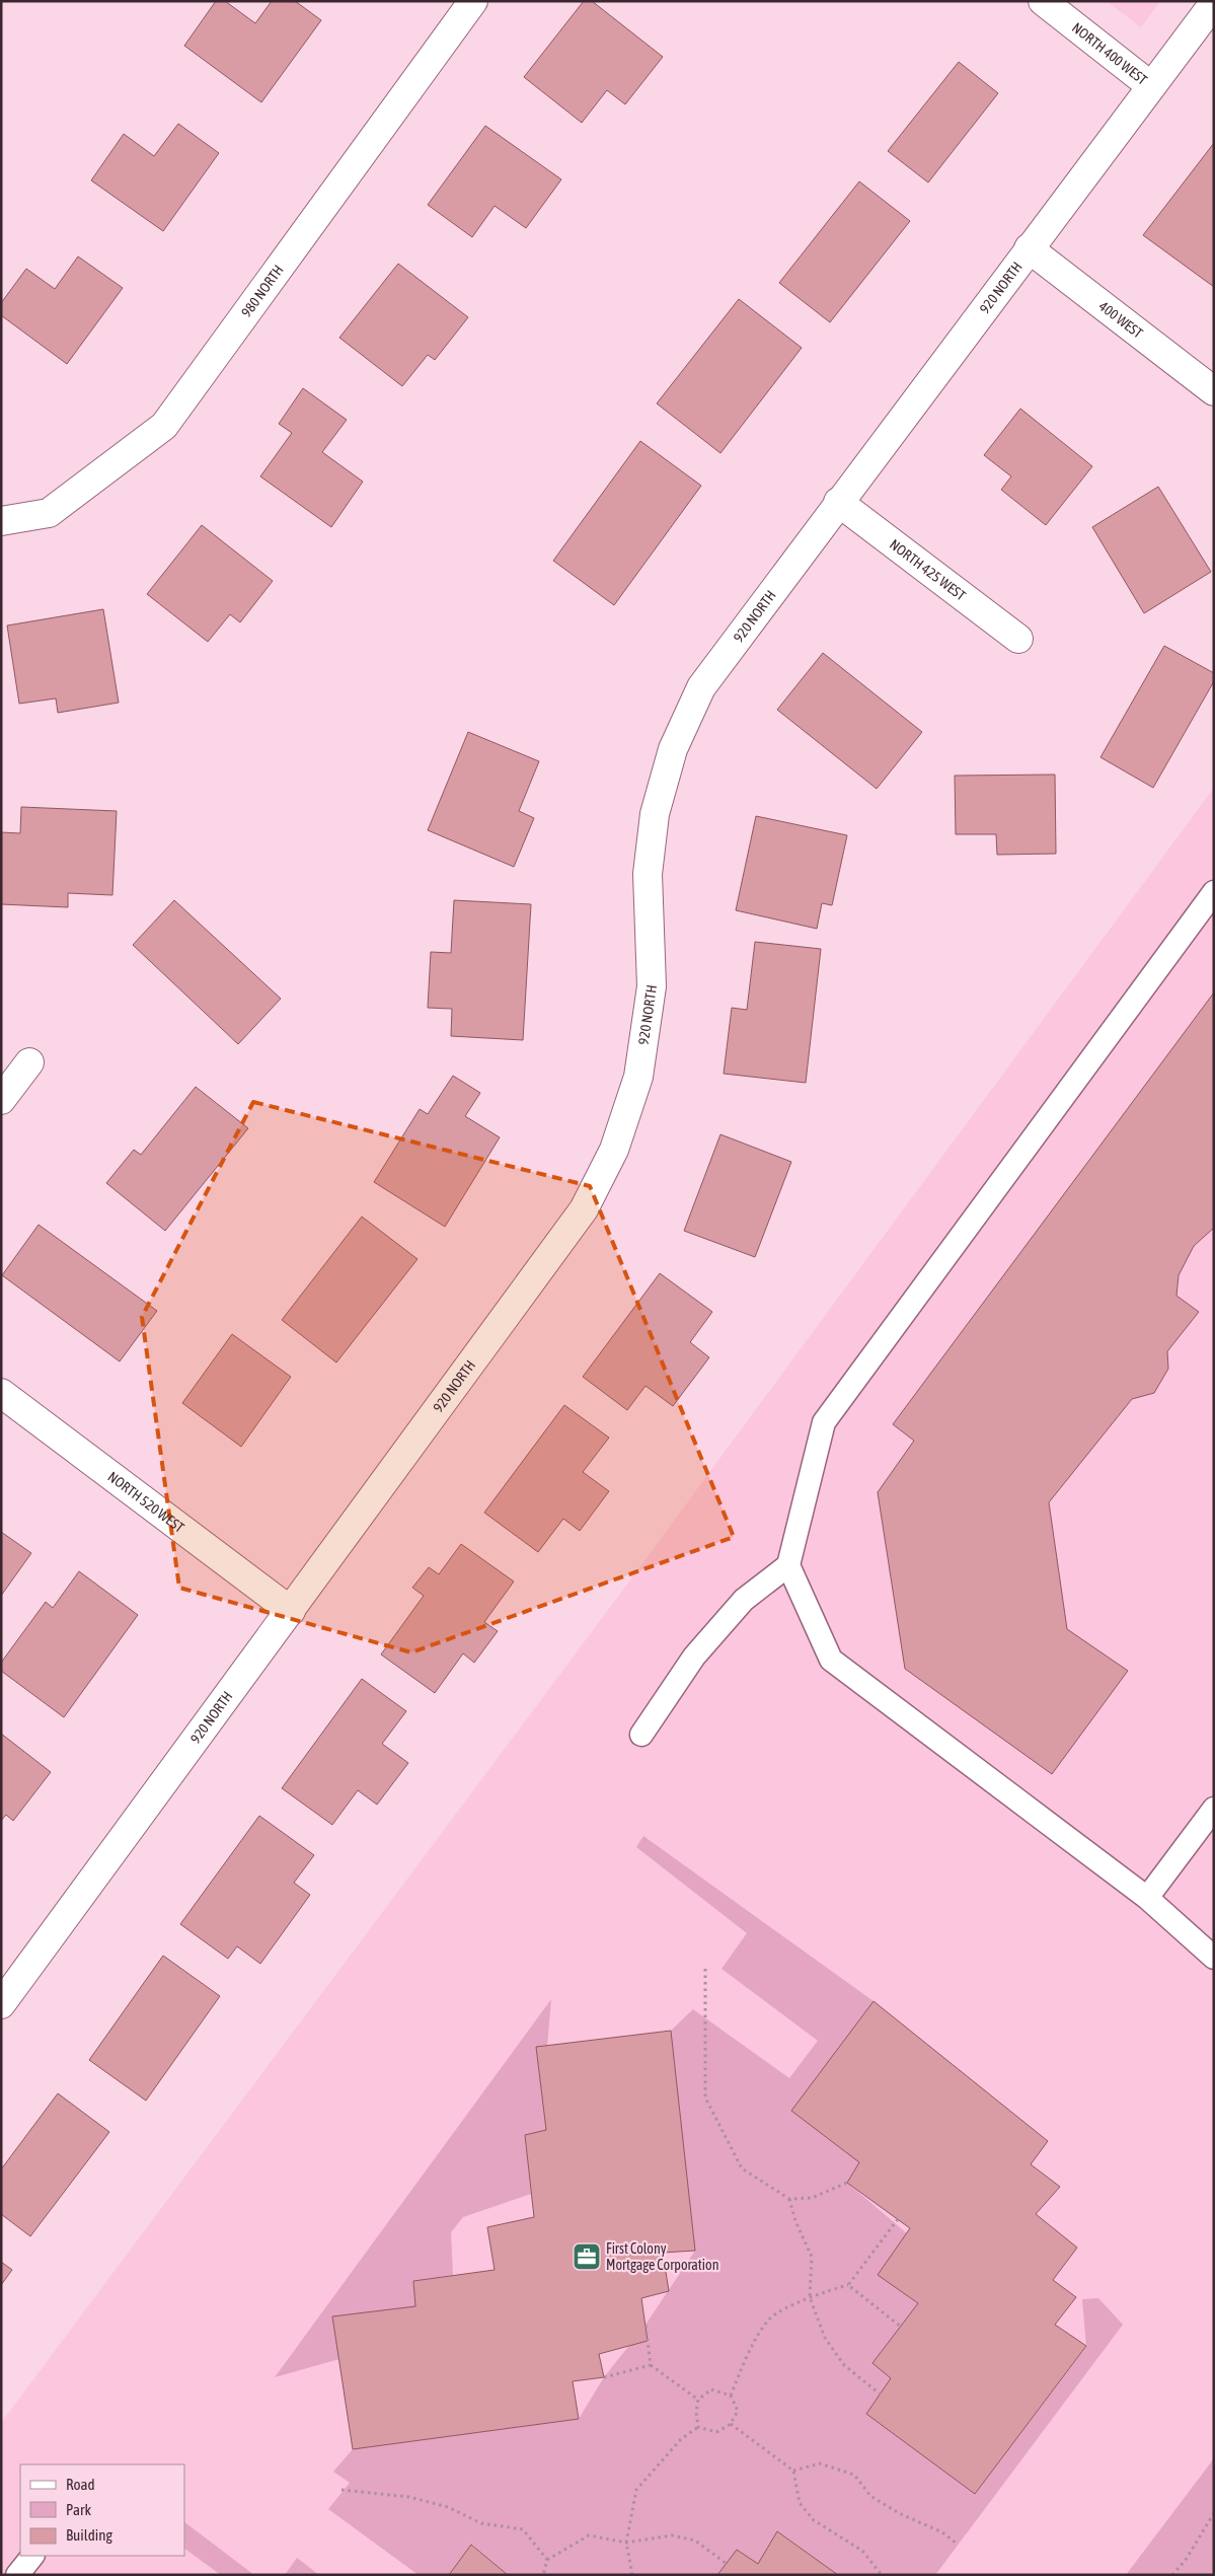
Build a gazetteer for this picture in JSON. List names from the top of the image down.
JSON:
{
  "streets": {
    "street": [
      "NORTH 400 WEST",
      "920 NORTH",
      "980 NORTH",
      "400 WEST",
      "NORTH 425 WEST",
      "NORTH 520 WEST"
    ]
  },
  "crossings": [
    ["NORTH 400 WEST", "920 NORTH"],
    ["920 NORTH", "400 WEST"],
    ["920 NORTH", "NORTH 425 WEST"],
    ["920 NORTH", "NORTH 520 WEST"]
  ],
  "places": {
    "office": ["First Colony Mortgage Corporation"]
  },
  "legend": ["Road", "Park", "Building"]
}
